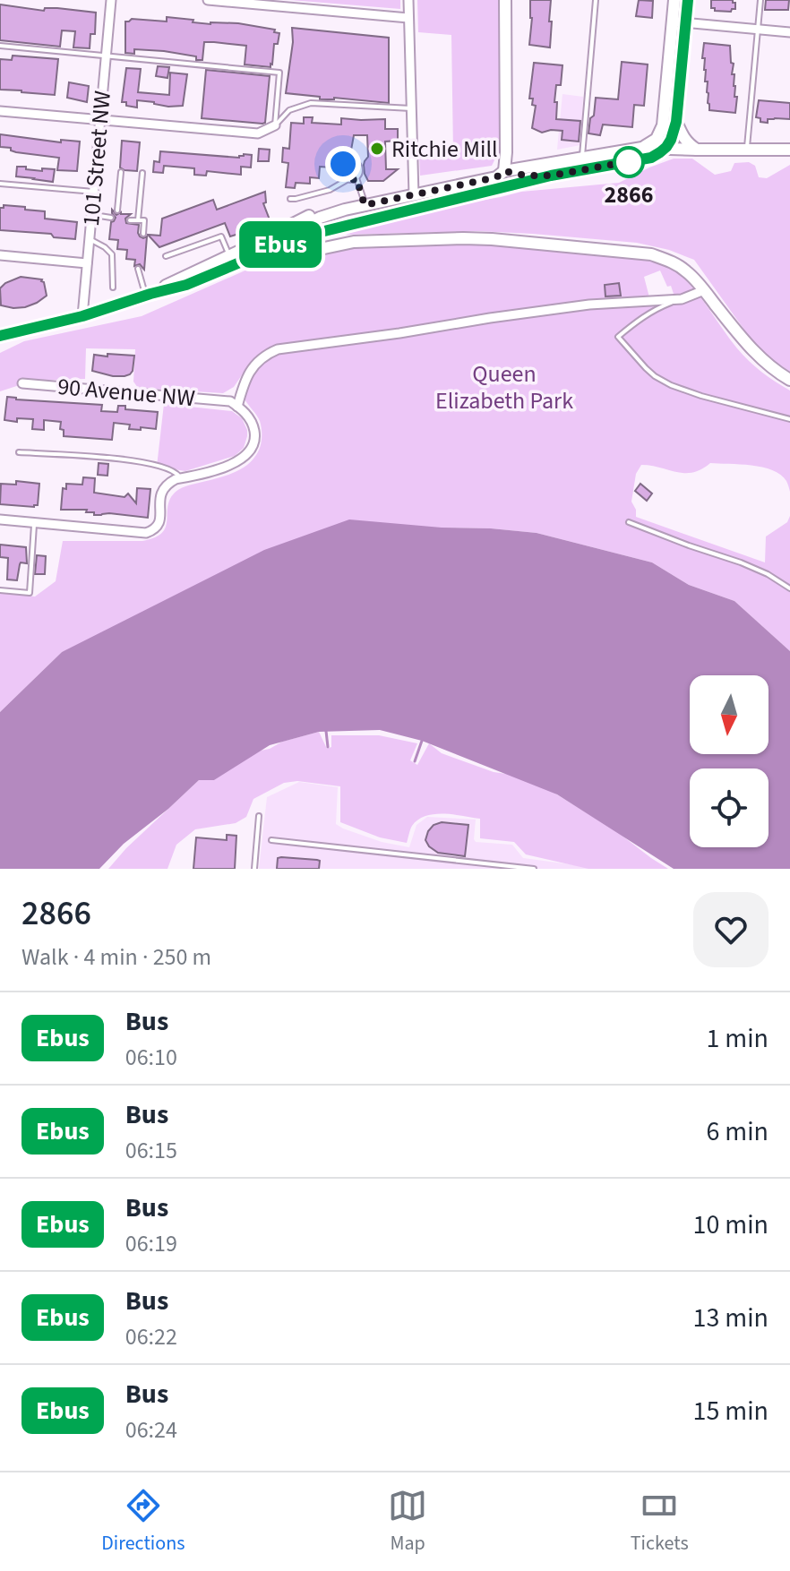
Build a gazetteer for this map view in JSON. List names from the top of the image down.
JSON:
{
  "streets": {
    "street": ["101 Street NW", "90 Avenue NW"]
  },
  "parks": ["Queen Elizabeth Park"],
  "places": ["Ritchie Mill", "2866"],
  "lines": ["bus line Ebus"],
  "north": "bottom",
  "page": {
    "on_map": "Ebus",
    "heading": ["2866", "Walk · 4 min · 250 m"],
    "list": [
      {
        "mark": "Ebus",
        "name": "Bus",
        "note": "06:10",
        "value": "1 min"
      },
      {
        "mark": "Ebus",
        "name": "Bus",
        "note": "06:15",
        "value": "6 min"
      },
      {
        "mark": "Ebus",
        "name": "Bus",
        "note": "06:19",
        "value": "10 min"
      },
      {
        "mark": "Ebus",
        "name": "Bus",
        "note": "06:22",
        "value": "13 min"
      },
      {
        "mark": "Ebus",
        "name": "Bus",
        "note": "06:24",
        "value": "15 min"
      }
    ],
    "tabs": ["Directions", "Map", "Tickets"]
  }
}
